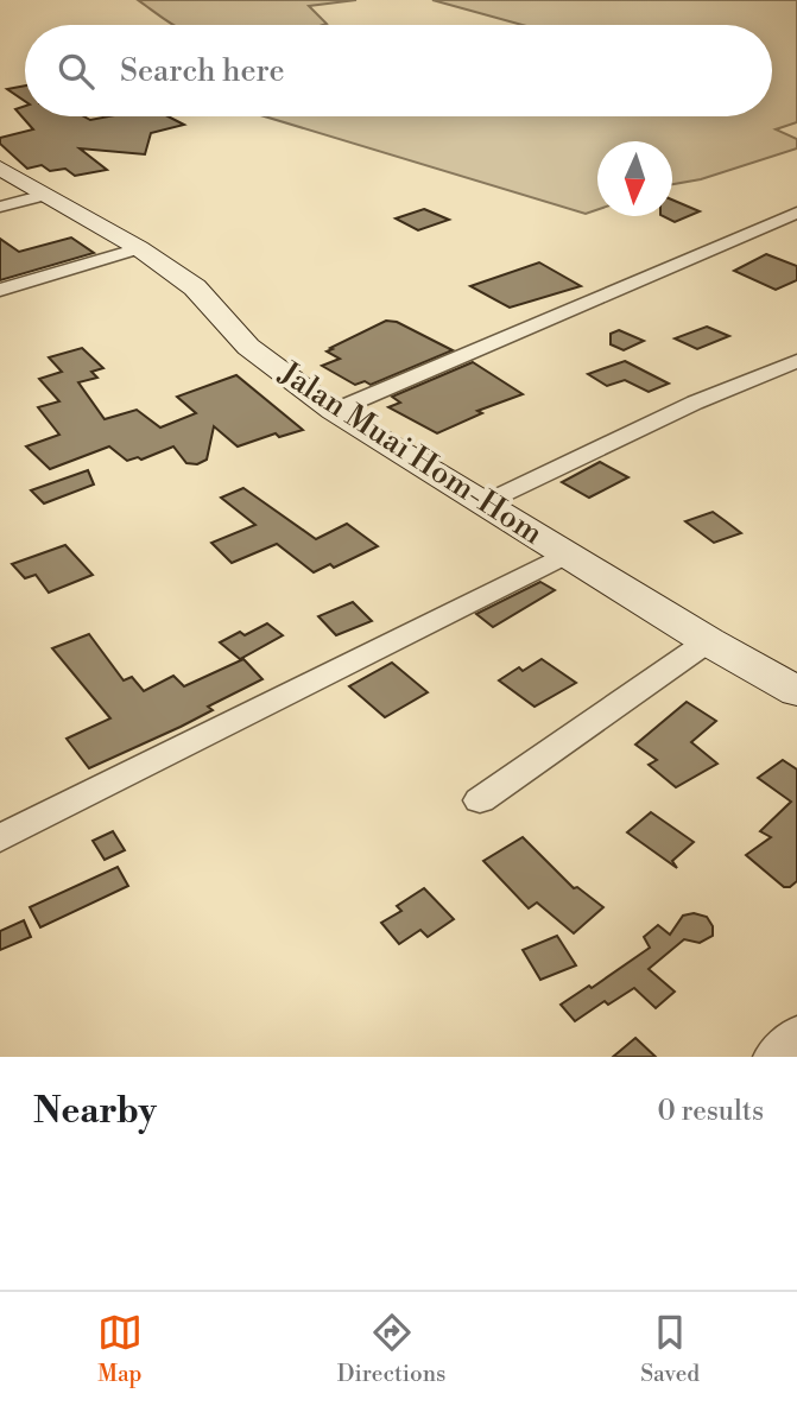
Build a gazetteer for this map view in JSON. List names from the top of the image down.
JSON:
{
  "streets": {
    "street": ["Jalan Muai Hom-Hom"]
  },
  "north": "bottom",
  "page": {
    "search": "Search here",
    "heading": ["Nearby", "0 results"],
    "nav": ["Map", "Directions", "Saved"]
  }
}
